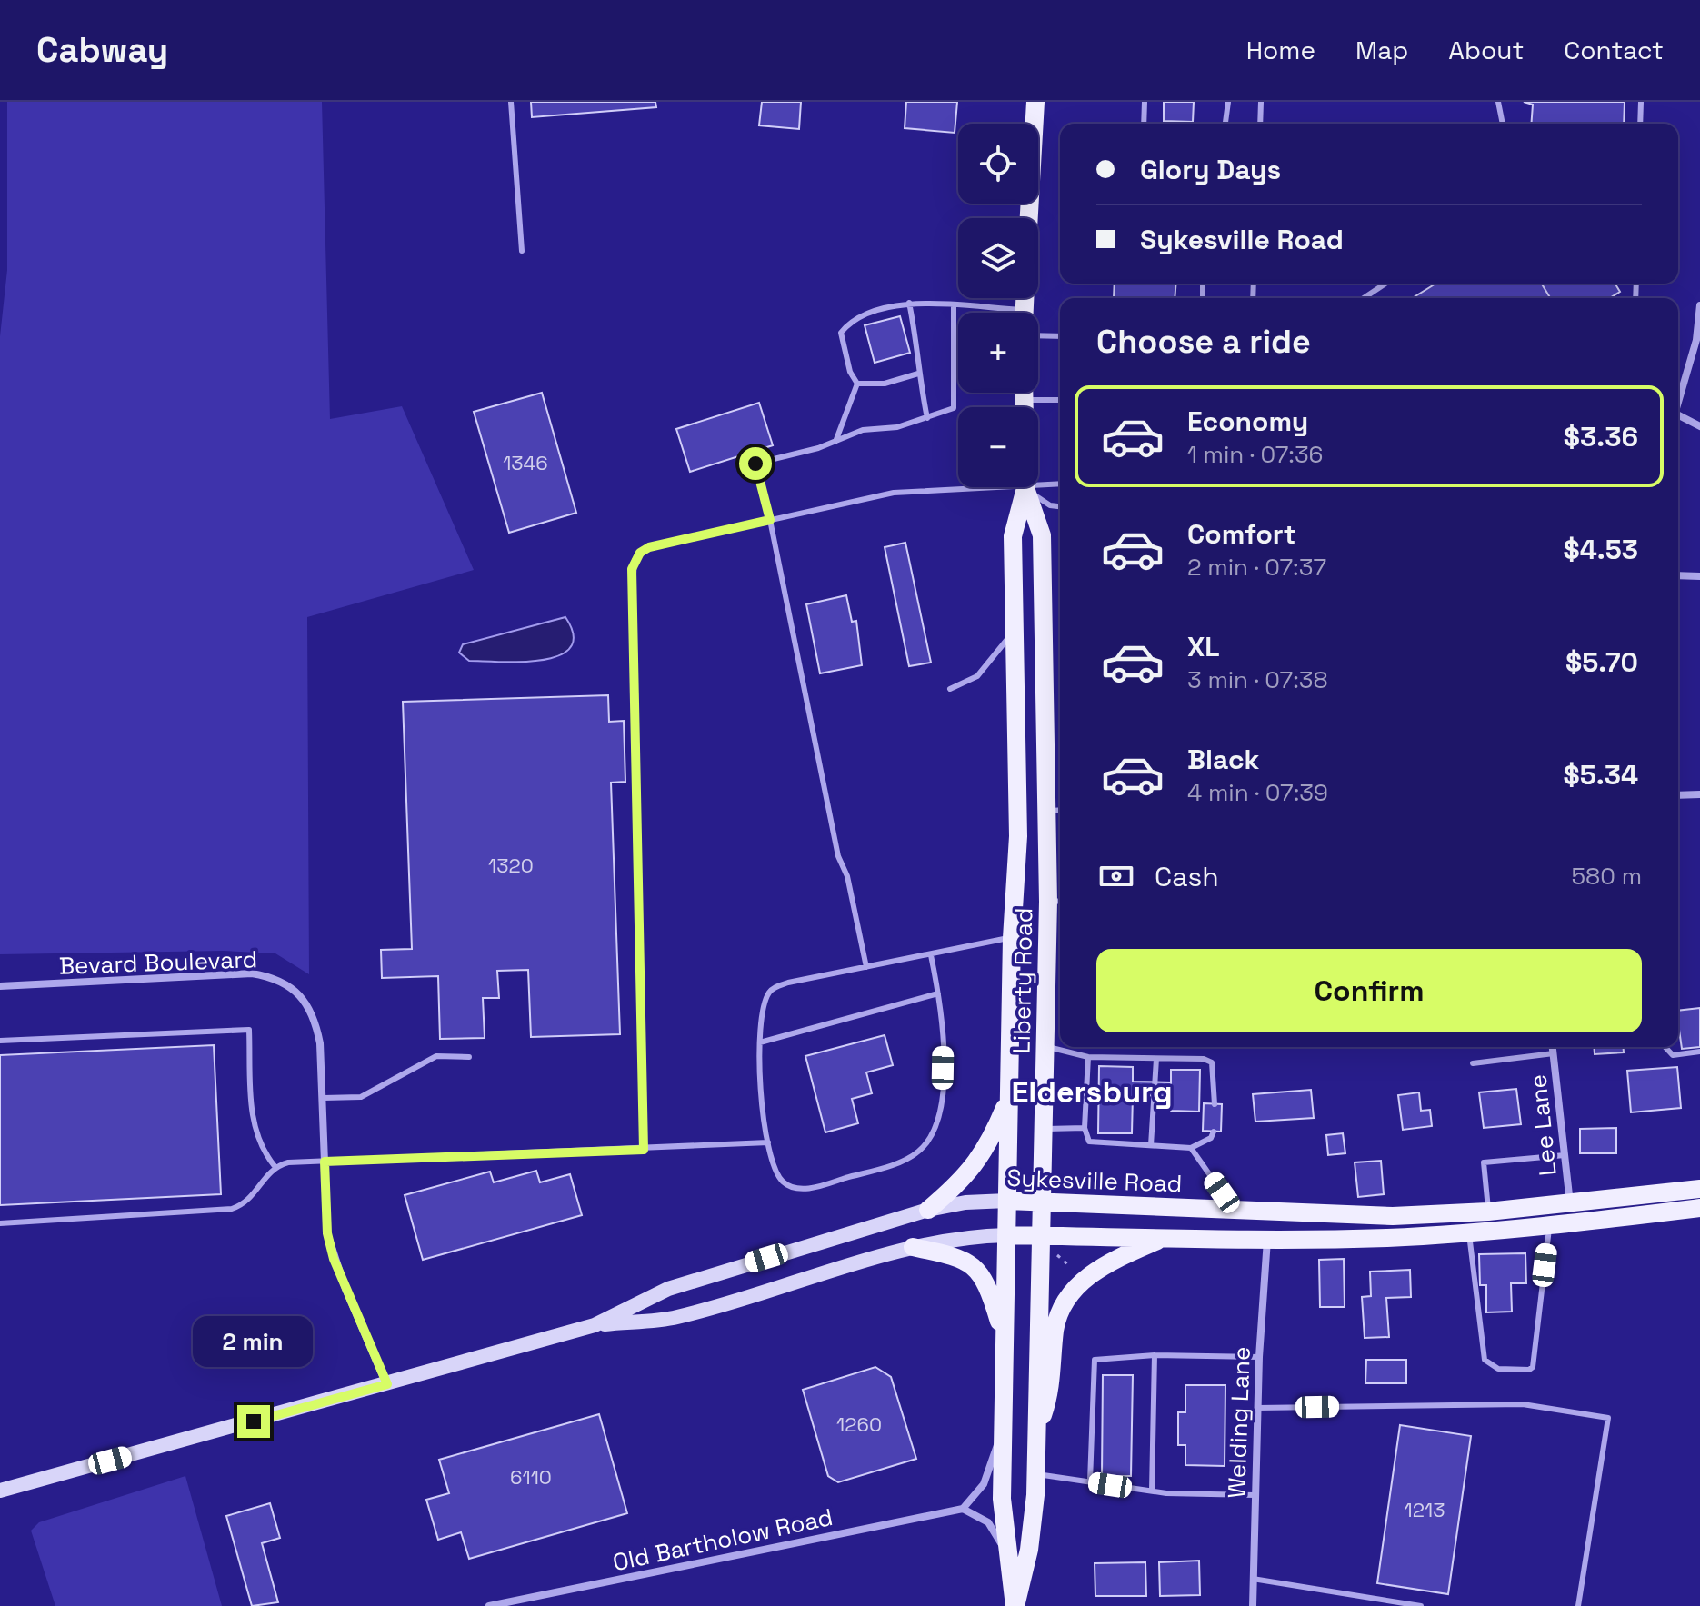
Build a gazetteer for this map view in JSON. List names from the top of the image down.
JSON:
{
  "streets": {
    "main road": ["Liberty Road", "Sykesville Road"],
    "street": [
      "Bevard Boulevard",
      "Lee Lane",
      "Welding Lane",
      "Old Bartholow Road"
    ]
  },
  "crossings": [
    ["Bevard Boulevard", "Sykesville Road"],
    ["Liberty Road", "Sykesville Road"],
    ["Lee Lane", "Sykesville Road"],
    ["Sykesville Road", "Welding Lane"]
  ],
  "districts": ["Eldersburg"],
  "house_numbers": [
    "1346",
    "1320",
    "1260",
    "6110",
    "1213"
  ],
  "page": {
    "header": "Cabway",
    "nav": [
      "Home",
      "Map",
      "About",
      "Contact"
    ],
    "map_buttons": ["+", "−"],
    "banner": ["Glory Days", "Sykesville Road"],
    "heading": "Choose a ride",
    "list": [
      {
        "name": "Economy",
        "note": "1 min · 07:36",
        "value": "$3.36"
      },
      {
        "name": "Comfort",
        "note": "2 min · 07:37",
        "value": "$4.53"
      },
      {
        "name": "XL",
        "note": "3 min · 07:38",
        "value": "$5.70"
      },
      {
        "name": "Black",
        "note": "4 min · 07:39",
        "value": "$5.34"
      }
    ],
    "pay": ["Cash", "580 m"],
    "buttons": "Confirm",
    "bubble": "2 min"
  }
}
